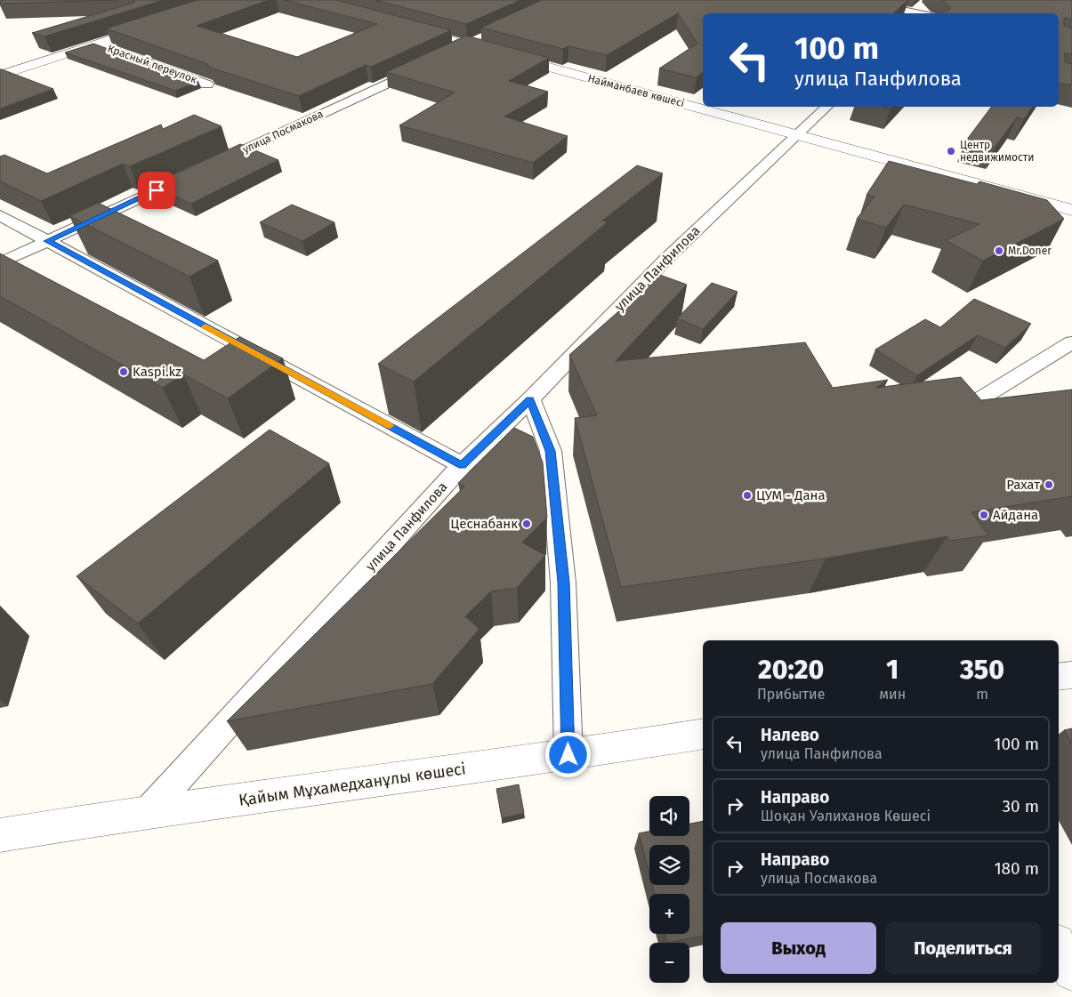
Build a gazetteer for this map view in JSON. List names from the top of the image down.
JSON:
{
  "streets": {
    "street": [
      "Красный переулок",
      "Найманбаев көшесі",
      "улица Посмакова",
      "улица Панфилова",
      "Қайым Мұхамедханұлы көшесі"
    ]
  },
  "crossings": [
    ["Найманбаев көшесі", "улица Панфилова"],
    ["улица Панфилова", "Қайым Мұхамедханұлы көшесі"]
  ],
  "places": [
    "Центр недвижимости",
    "Mr.Doner",
    "Kaspi.kz",
    "Рахат",
    "ЦУМ - Дана",
    "Айдана",
    "Цеснабанк"
  ],
  "page": {
    "turn": ["100 m", "улица Панфилова"],
    "eta": [
      "20:20",
      "Прибытие",
      "1",
      "мин",
      "350",
      "m"
    ],
    "list": [
      {
        "name": "Налево",
        "note": "улица Панфилова",
        "value": "100 m"
      },
      {
        "name": "Направо",
        "note": "Шоқан Уәлиханов Көшесі",
        "value": "30 m"
      },
      {
        "name": "Направо",
        "note": "улица Посмакова",
        "value": "180 m"
      }
    ],
    "map_buttons": ["+", "−"],
    "buttons": ["Выход", "Поделиться"]
  }
}
